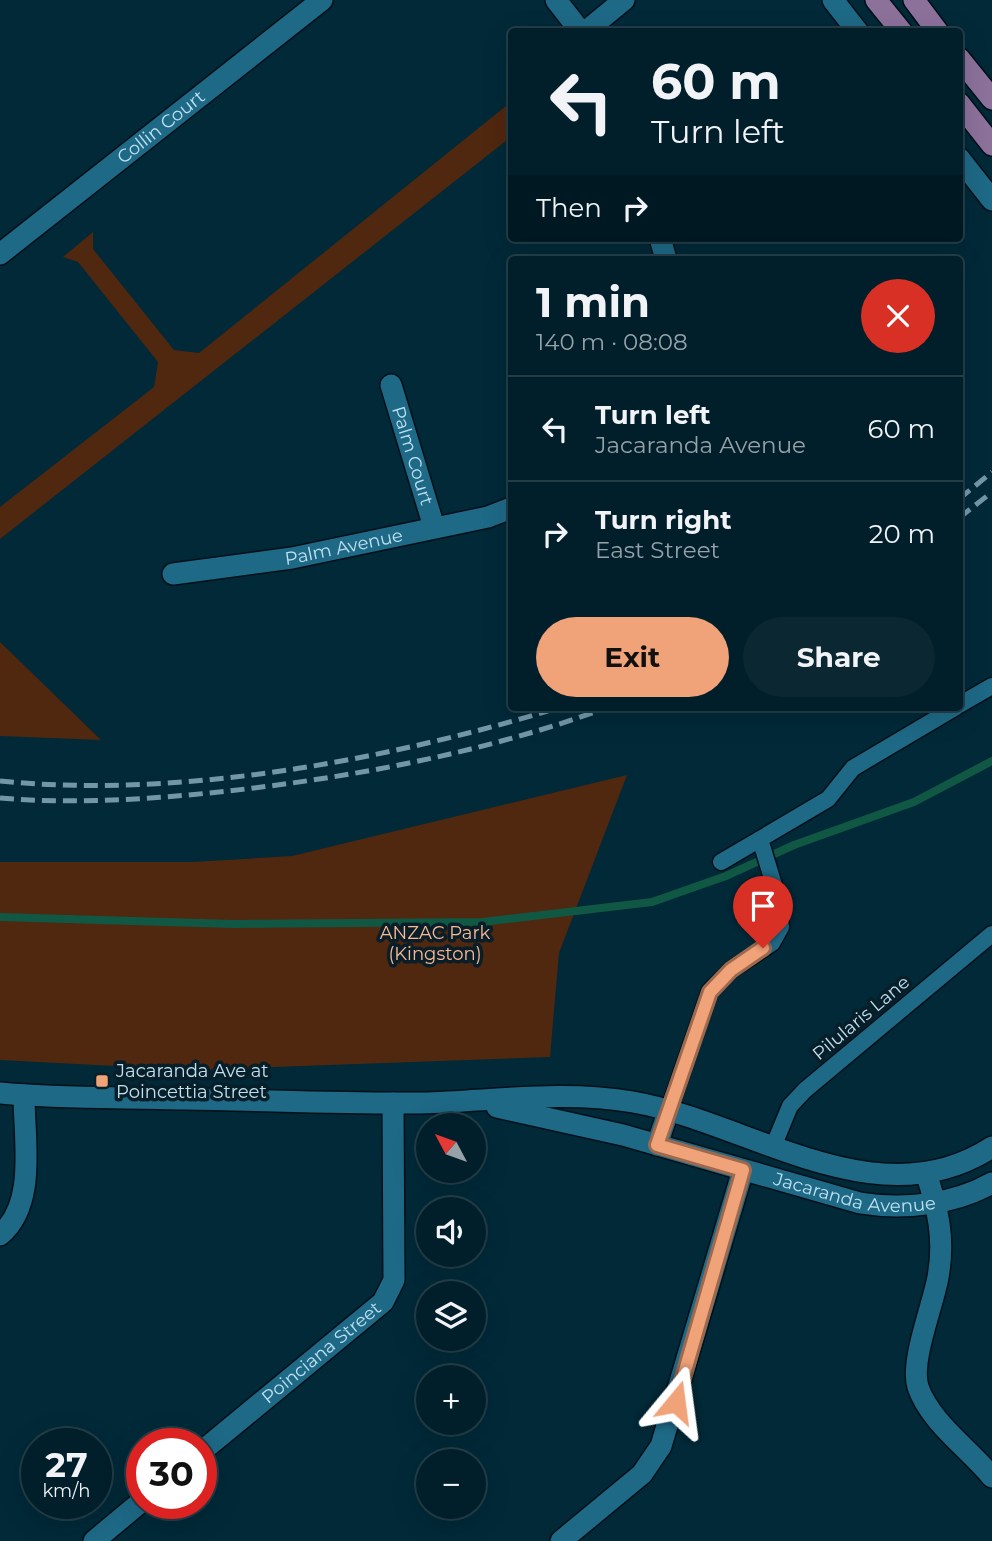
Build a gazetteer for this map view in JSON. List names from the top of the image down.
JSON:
{
  "streets": {
    "street": [
      "Collin Court",
      "Palm Court",
      "Palm Avenue",
      "Jacaranda Avenue",
      "Poinciana Street"
    ],
    "lane": ["Pilularis Lane"]
  },
  "crossings": [
    ["Palm Court", "Palm Avenue"],
    ["Pilularis Lane", "Jacaranda Avenue"],
    ["Jacaranda Avenue", "Poinciana Street"]
  ],
  "parks": ["ANZAC Park (Kingston)"],
  "places": {
    "transit": ["Jacaranda Ave at Poincettia Street"]
  },
  "north": "top left",
  "page": {
    "turn": ["60 m", "Turn left"],
    "then": "Then",
    "heading": ["1 min", "140 m · 08:08"],
    "list": [
      {
        "name": "Turn left",
        "note": "Jacaranda Avenue",
        "value": "60 m"
      },
      {
        "name": "Turn right",
        "note": "East Street",
        "value": "20 m"
      }
    ],
    "buttons": ["Exit", "Share"],
    "map_buttons": ["+", "−"],
    "speed": "27 km/h",
    "limit": "30"
  }
}
